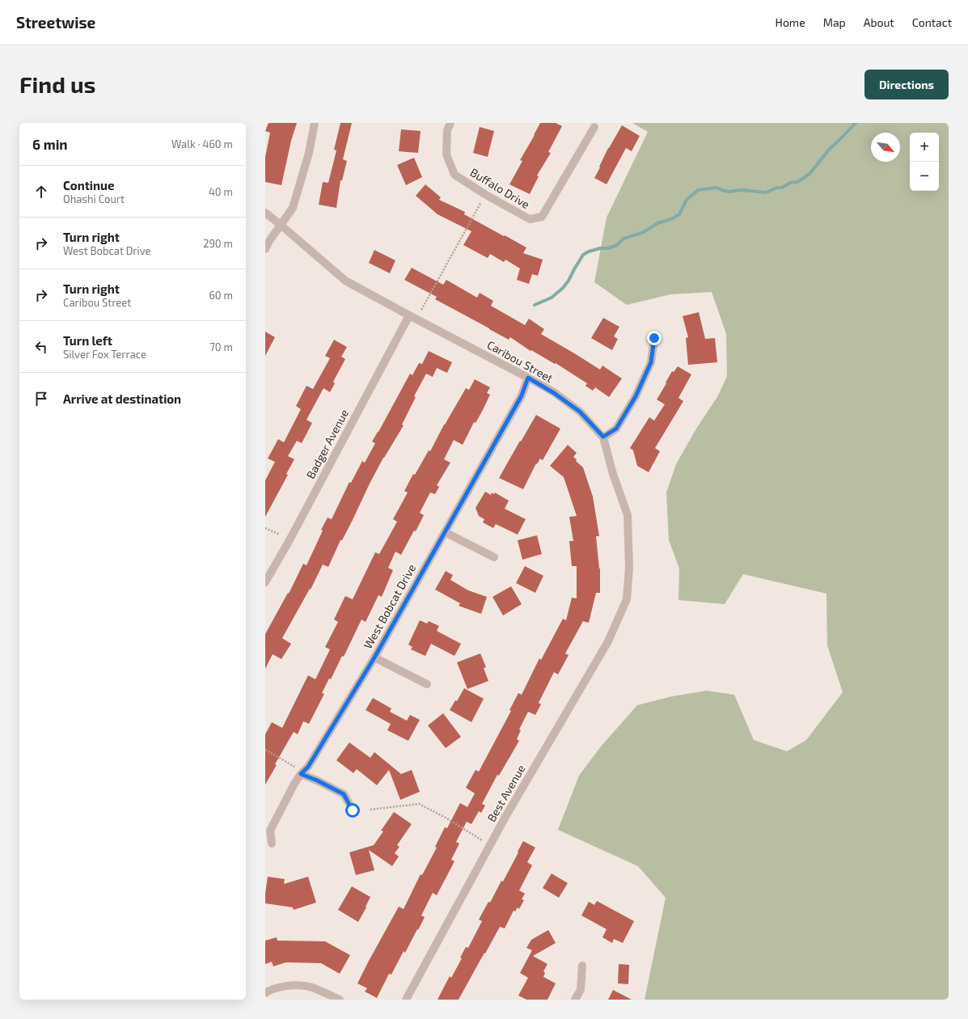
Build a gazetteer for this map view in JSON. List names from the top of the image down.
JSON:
{
  "streets": {
    "street": [
      "Buffalo Drive",
      "Caribou Street",
      "Badger Avenue",
      "West Bobcat Drive",
      "Best Avenue"
    ]
  },
  "crossings": [
    ["Caribou Street", "Badger Avenue"],
    ["Caribou Street", "West Bobcat Drive"],
    ["Caribou Street", "Best Avenue"]
  ],
  "north": "bottom right",
  "page": {
    "header": "Streetwise",
    "nav": [
      "Home",
      "Map",
      "About",
      "Contact"
    ],
    "buttons": "Directions",
    "title": "Find us",
    "heading": ["6 min", "Walk · 460 m"],
    "map_buttons": ["+", "−"],
    "list": [
      ["Continue", "Ohashi Court", "40 m"],
      ["Turn right", "West Bobcat Drive", "290 m"],
      ["Turn right", "Caribou Street", "60 m"],
      ["Turn left", "Silver Fox Terrace", "70 m"],
      "Arrive at destination"
    ]
  }
}
